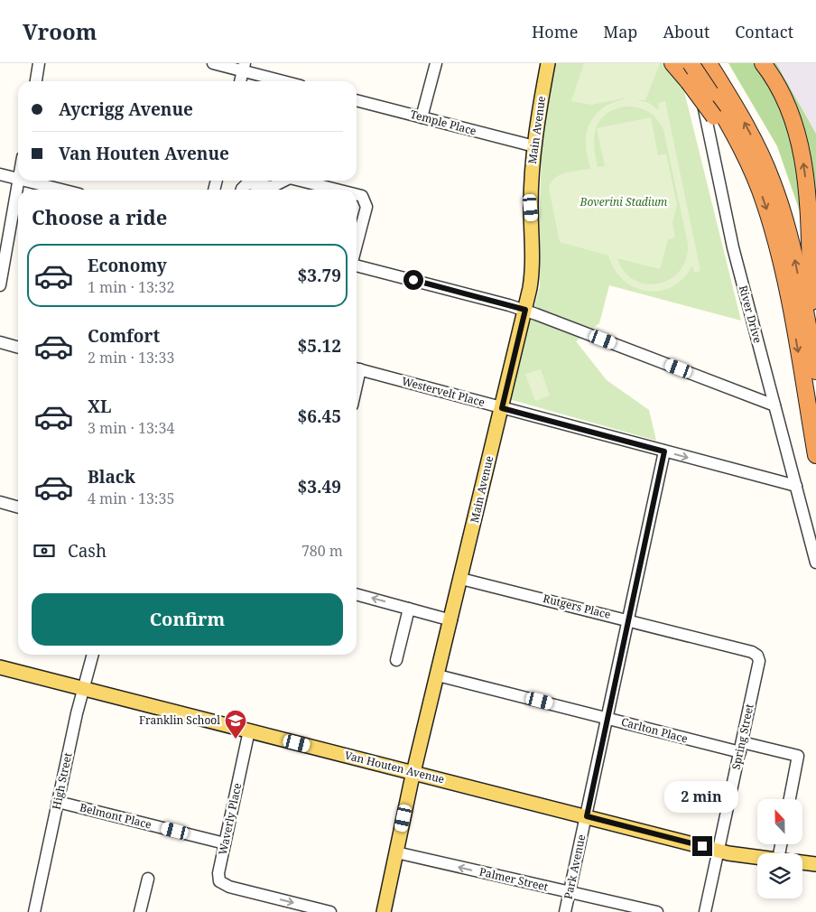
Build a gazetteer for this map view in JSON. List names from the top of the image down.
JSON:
{
  "streets": {
    "main road": ["Main Avenue", "Van Houten Avenue"],
    "street": [
      "Temple Place",
      "River Drive",
      "Westervelt Place",
      "Rutgers Place",
      "Carlton Place",
      "Spring Street",
      "High Street",
      "Belmont Place",
      "Waverly Place",
      "Park Avenue",
      "Palmer Street"
    ]
  },
  "crossings": [
    ["Temple Place", "Main Avenue"],
    ["Main Avenue", "Westervelt Place"],
    ["Main Avenue", "Rutgers Place"],
    ["Main Avenue", "Carlton Place"],
    ["Main Avenue", "Van Houten Avenue"],
    ["Main Avenue", "Palmer Street"],
    ["River Drive", "Westervelt Place"],
    ["Westervelt Place", "Park Avenue"],
    ["Rutgers Place", "Spring Street"],
    ["Rutgers Place", "Park Avenue"],
    ["Carlton Place", "Spring Street"],
    ["Carlton Place", "Park Avenue"],
    ["Spring Street", "Van Houten Avenue"],
    ["Van Houten Avenue", "High Street"],
    ["Van Houten Avenue", "Waverly Place"],
    ["Van Houten Avenue", "Park Avenue"],
    ["High Street", "Belmont Place"],
    ["Belmont Place", "Waverly Place"],
    ["Park Avenue", "Palmer Street"]
  ],
  "one_way": ["Waverly Place", "Palmer Street"],
  "parks": ["Boverini Stadium"],
  "places": {
    "school or university": ["Franklin School"]
  },
  "north": "top",
  "page": {
    "header": "Vroom",
    "nav": [
      "Home",
      "Map",
      "About",
      "Contact"
    ],
    "banner": ["Aycrigg Avenue", "Van Houten Avenue"],
    "heading": "Choose a ride",
    "list": [
      {
        "name": "Economy",
        "note": "1 min · 13:32",
        "value": "$3.79"
      },
      {
        "name": "Comfort",
        "note": "2 min · 13:33",
        "value": "$5.12"
      },
      {
        "name": "XL",
        "note": "3 min · 13:34",
        "value": "$6.45"
      },
      {
        "name": "Black",
        "note": "4 min · 13:35",
        "value": "$3.49"
      }
    ],
    "pay": ["Cash", "780 m"],
    "buttons": "Confirm",
    "bubble": "2 min"
  }
}
